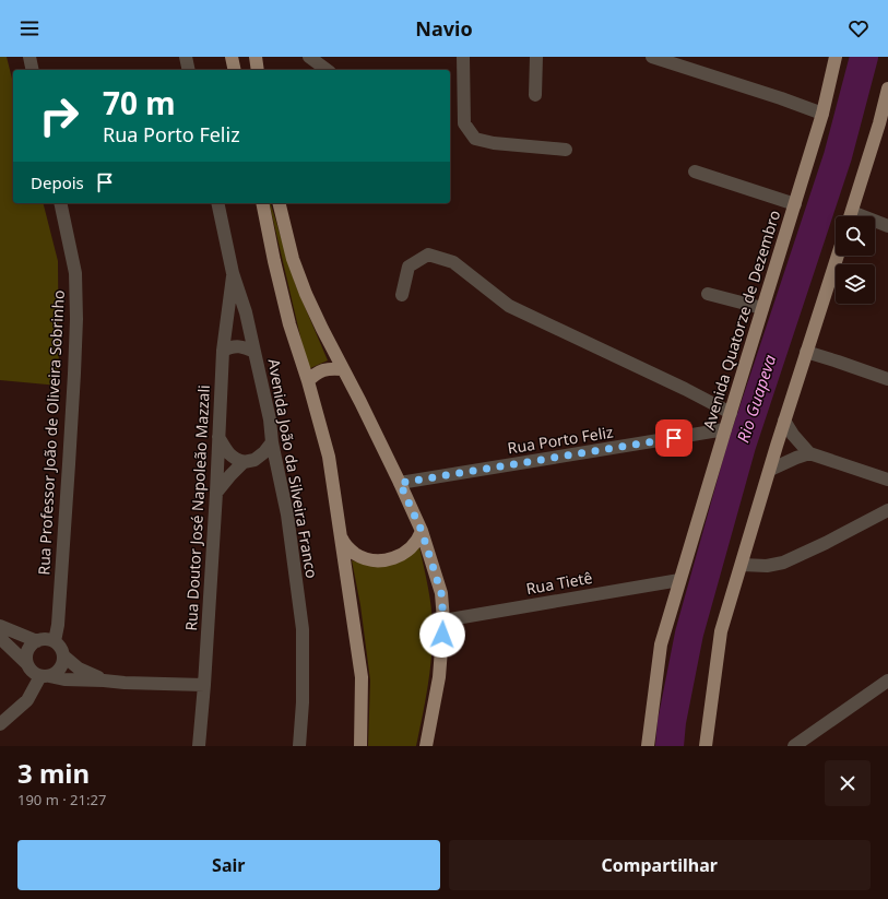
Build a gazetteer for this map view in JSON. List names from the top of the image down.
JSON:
{
  "streets": {
    "main road": ["Avenida Quatorze de Dezembro"],
    "street": [
      "Rua Professor João de Oliveira Sobrinho",
      "Rua Porto Feliz",
      "Avenida João da Silveira Franco",
      "Rua Doutor José Napoleão Mazzali",
      "Rua Tietê"
    ]
  },
  "crossings": [
    ["Avenida Quatorze de Dezembro", "Rua Porto Feliz"],
    ["Avenida Quatorze de Dezembro", "Rua Tietê"],
    ["Avenida João da Silveira Franco", "Rua Doutor José Napoleão Mazzali"]
  ],
  "water": ["Rio Guapeva"],
  "page": {
    "header": "Navio",
    "turn": ["70 m", "Rua Porto Feliz"],
    "then": "Depois",
    "heading": ["3 min", "190 m · 21:27"],
    "buttons": ["Sair", "Compartilhar"]
  }
}
